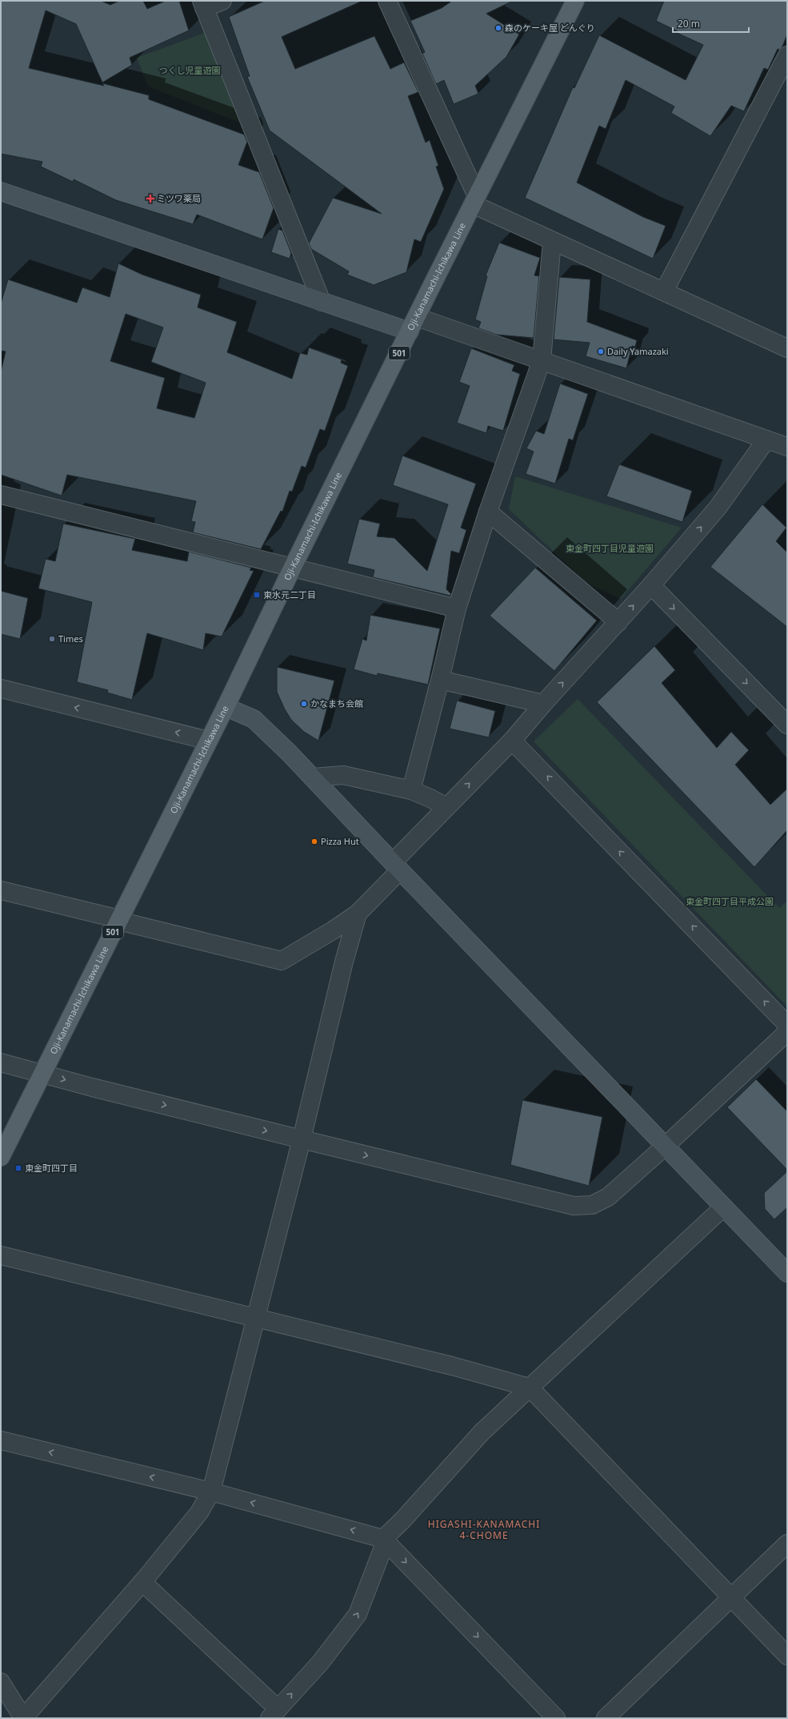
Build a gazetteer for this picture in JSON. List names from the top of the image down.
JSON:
{
  "streets": {
    "main road": ["Oji-Kanamachi-Ichikawa Line", "501"]
  },
  "districts": ["HIGASHI-KANAMACHI 4-CHOME"],
  "parks": ["つくし児童遊園", "東金町四丁目児童遊園", "東金町四丁目平成公園"],
  "places": {
    "other": [
      "森のケーキ屋 どんぐり",
      "Daily Yamazaki",
      "Times",
      "かなまち会館",
      "Pizza Hut"
    ],
    "health": ["ミツワ薬局"],
    "transit": ["東水元二丁目", "東金町四丁目"]
  },
  "scale_bar": "20 m"
}
